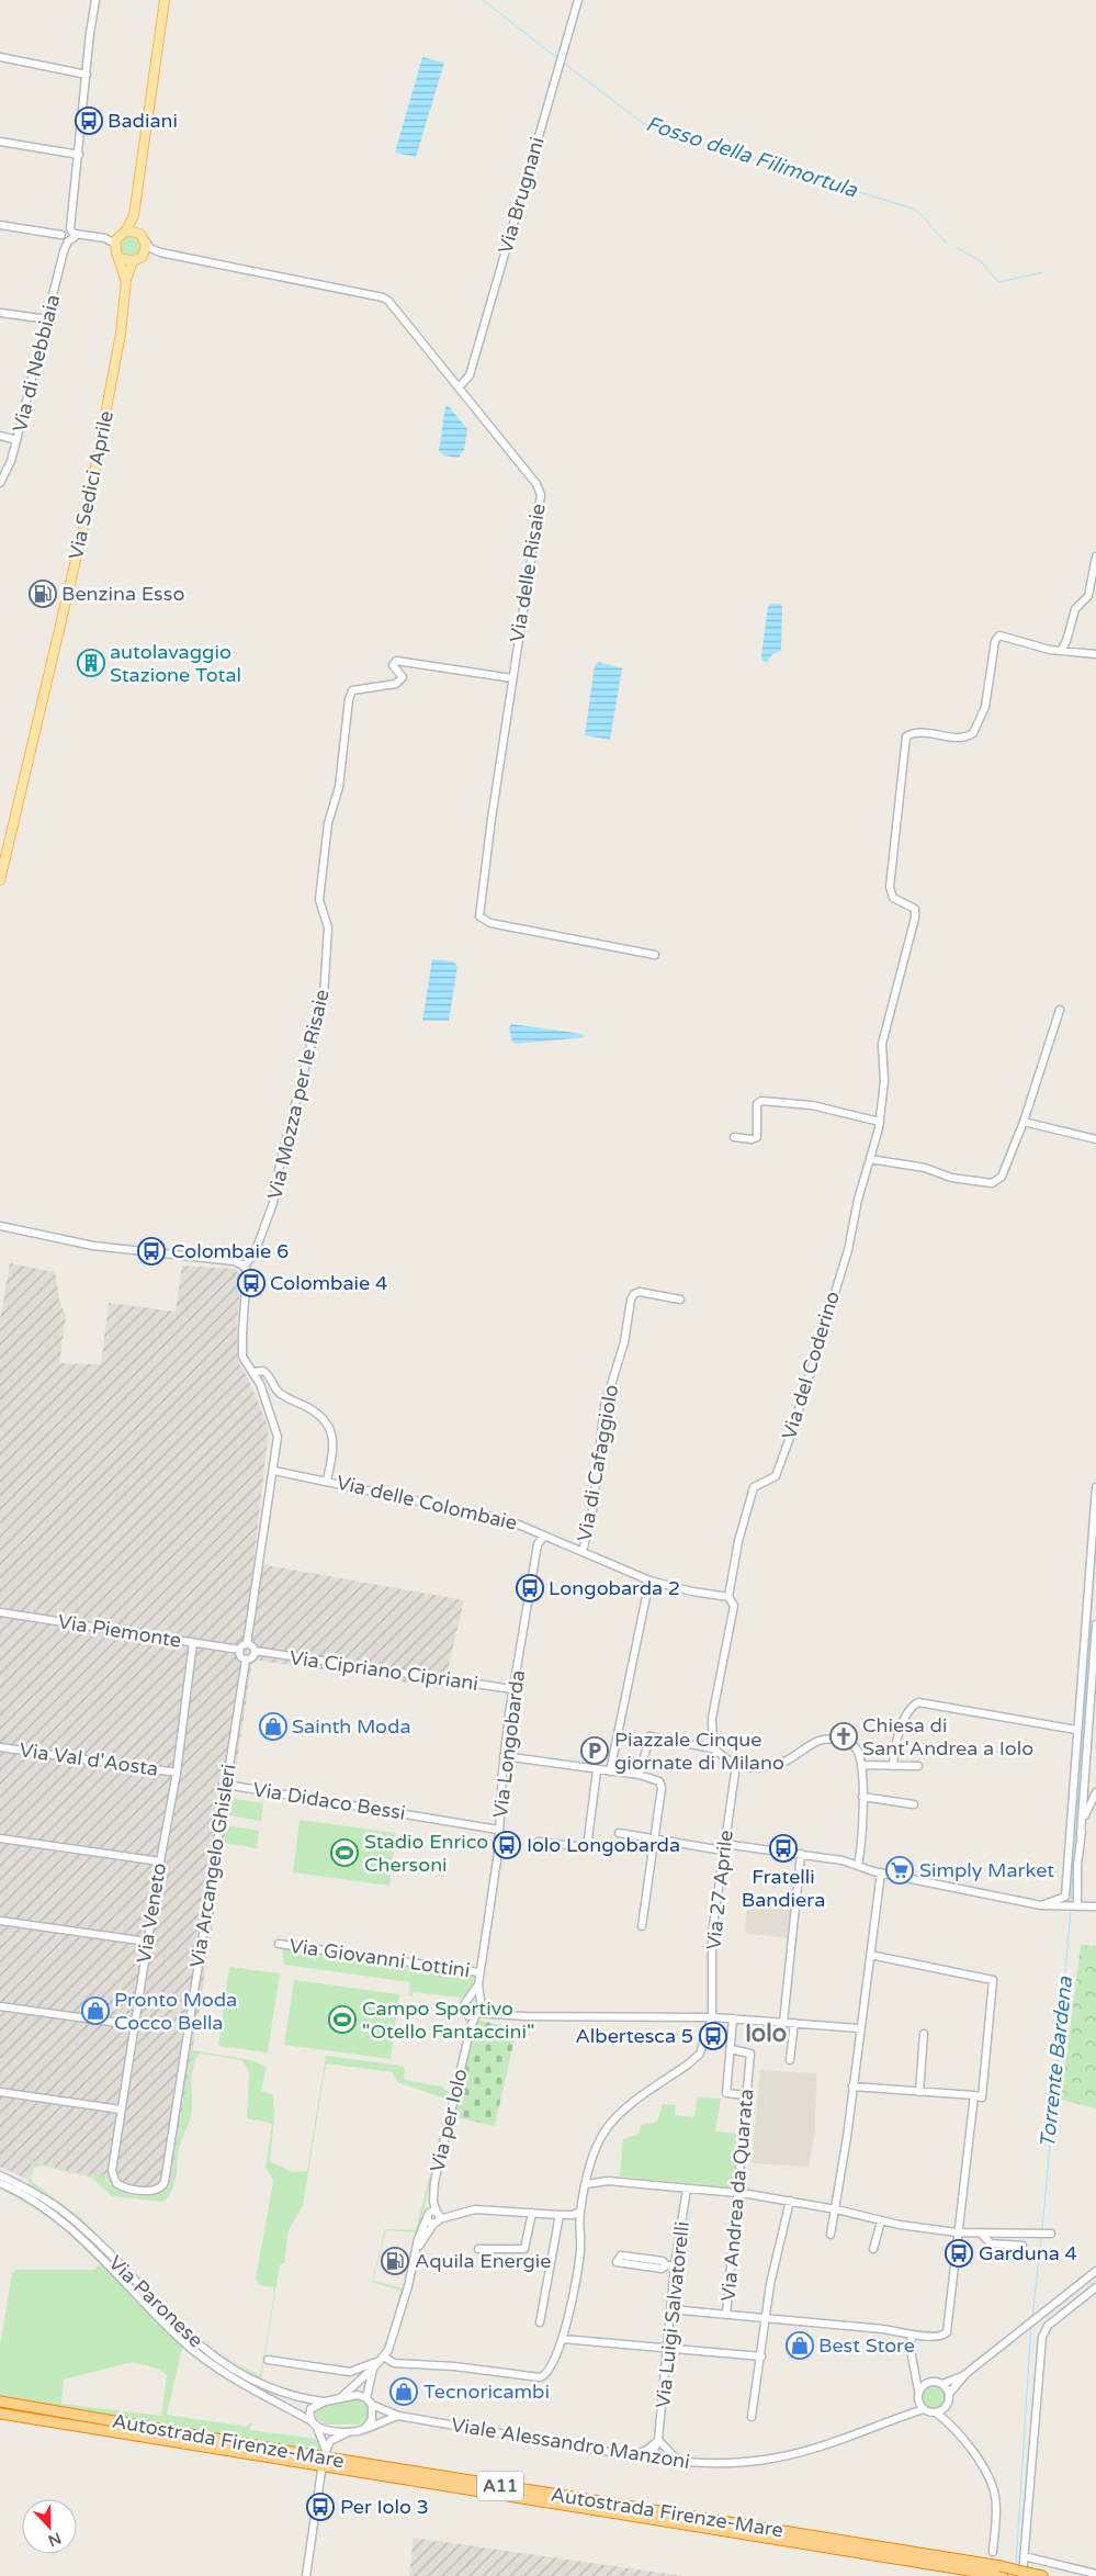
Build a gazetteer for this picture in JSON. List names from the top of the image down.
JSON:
{
  "streets": {
    "highway": ["Autostrada Firenze-Mare", "A11"],
    "main road": ["Via Sedici Aprile"],
    "street": [
      "Via Brugnani",
      "Via di Nebbiaia",
      "Via delle Risaie",
      "Via Mozza per le Risaie",
      "Via del Coderino",
      "Via di Cafaggiolo",
      "Via delle Colombaie",
      "Via Piemonte",
      "Via Cipriano Cipriani",
      "Via Longobarda",
      "Via Val d'Aosta",
      "Via Didaco Bessi",
      "Via Arcangelo Ghisleri",
      "Via 27 Aprile",
      "Via Veneto",
      "Via Giovanni Lottini",
      "Via per Iolo",
      "Via Andrea da Quarata",
      "Via Paronese",
      "Via Luigi Salvatorelli",
      "Viale Alessandro Manzoni"
    ]
  },
  "crossings": [
    ["Via Brugnani", "Via delle Risaie"],
    ["Via Sedici Aprile", "Via delle Risaie"],
    ["Via delle Risaie", "Via Mozza per le Risaie"],
    ["Via del Coderino", "Via delle Colombaie"],
    ["Via di Cafaggiolo", "Via delle Colombaie"],
    ["Via delle Colombaie", "Via Longobarda"],
    ["Via Piemonte", "Via Cipriano Cipriani"],
    ["Via Piemonte", "Via Arcangelo Ghisleri"],
    ["Via Piemonte", "Via Veneto"],
    ["Via Cipriano Cipriani", "Via Longobarda"],
    ["Via Cipriano Cipriani", "Via Arcangelo Ghisleri"],
    ["Via Longobarda", "Via Didaco Bessi"],
    ["Via Longobarda", "Via Giovanni Lottini"],
    ["Via Longobarda", "Via per Iolo"],
    ["Via Val d'Aosta", "Via Veneto"],
    ["Via Didaco Bessi", "Via Arcangelo Ghisleri"],
    ["Via Arcangelo Ghisleri", "Via Veneto"],
    ["Via 27 Aprile", "Via per Iolo"],
    ["Via Andrea da Quarata", "Via Luigi Salvatorelli"],
    ["Via Luigi Salvatorelli", "Viale Alessandro Manzoni"]
  ],
  "districts": ["Iolo"],
  "water": ["Fosso della Filimortula", "Torrente Bardena"],
  "places": {
    "bus stop": [
      "Badiani",
      "Colombaie 6",
      "Colombaie 4",
      "Longobarda 2",
      "Iolo Longobarda",
      "Fratelli Bandiera",
      "Albertesca 5",
      "Garduna 4",
      "Per Iolo 3"
    ],
    "fuel station": ["Benzina Esso", "Aquila Energie"],
    "building": ["autolavaggio Stazione Total"],
    "shop": [
      "Sainth Moda",
      "Pronto Moda Cocco Bella",
      "Best Store",
      "Tecnoricambi"
    ],
    "church": ["Chiesa di Sant'Andrea a Iolo"],
    "parking": ["Piazzale Cinque giornate di Milano"],
    "sports": ["Stadio Enrico Chersoni", "Campo Sportivo \"Otello Fantaccini\""],
    "supermarket": ["Simply Market"]
  },
  "north": "bottom"
}
